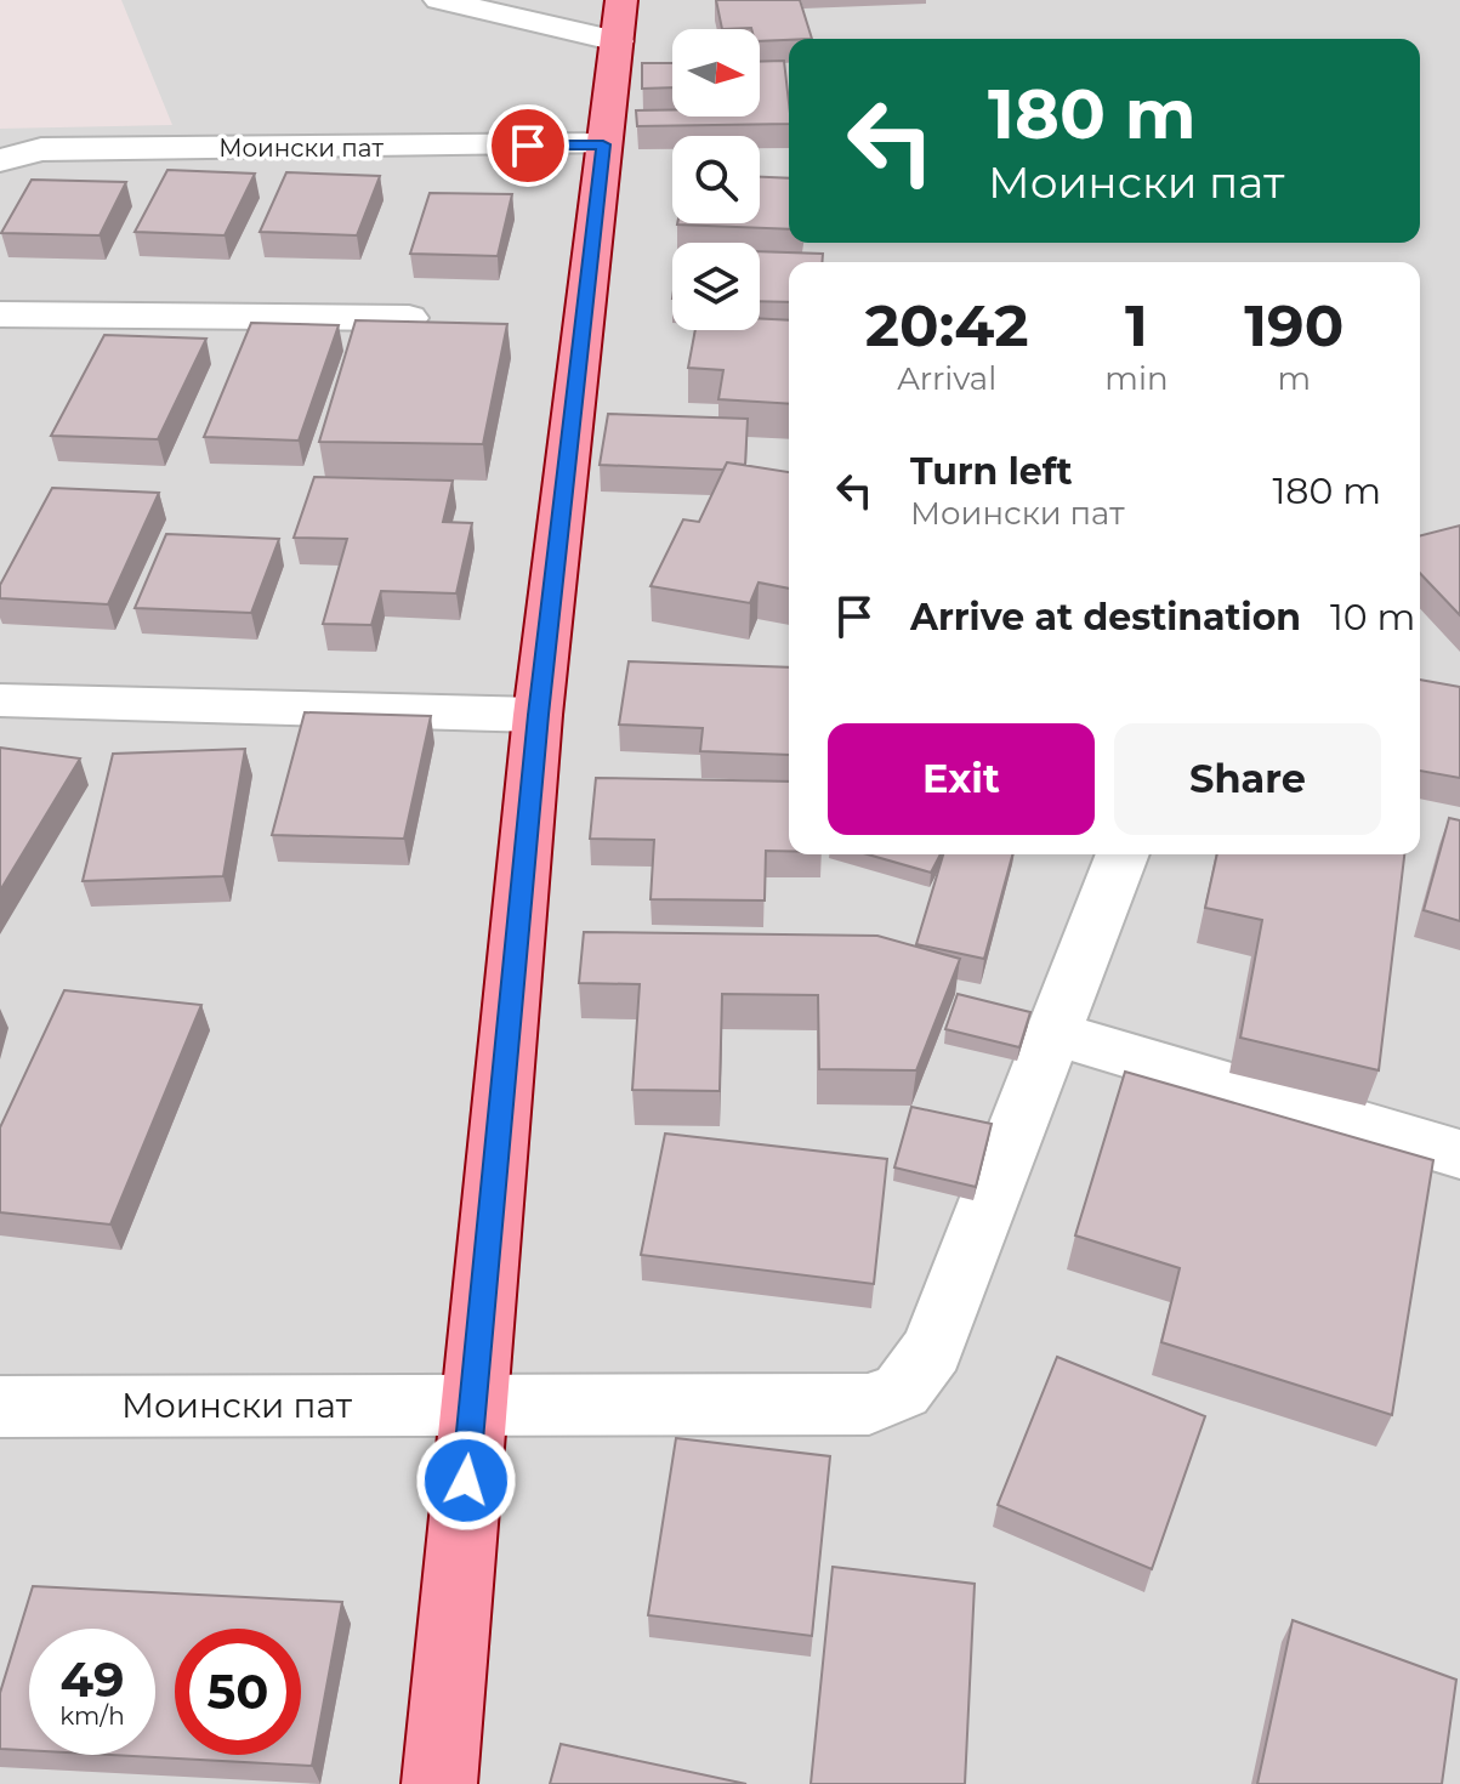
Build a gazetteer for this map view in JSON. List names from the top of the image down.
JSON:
{
  "streets": {
    "street": ["Моински пат"]
  },
  "north": "right",
  "page": {
    "turn": ["180 m", "Моински пат"],
    "eta": [
      "20:42",
      "Arrival",
      "1",
      "min",
      "190",
      "m"
    ],
    "list": [
      {
        "name": "Turn left",
        "note": "Моински пат",
        "value": "180 m"
      },
      {
        "name": "Arrive at destination",
        "value": "10 m"
      }
    ],
    "buttons": ["Exit", "Share"],
    "speed": "49 km/h",
    "limit": "50"
  }
}
